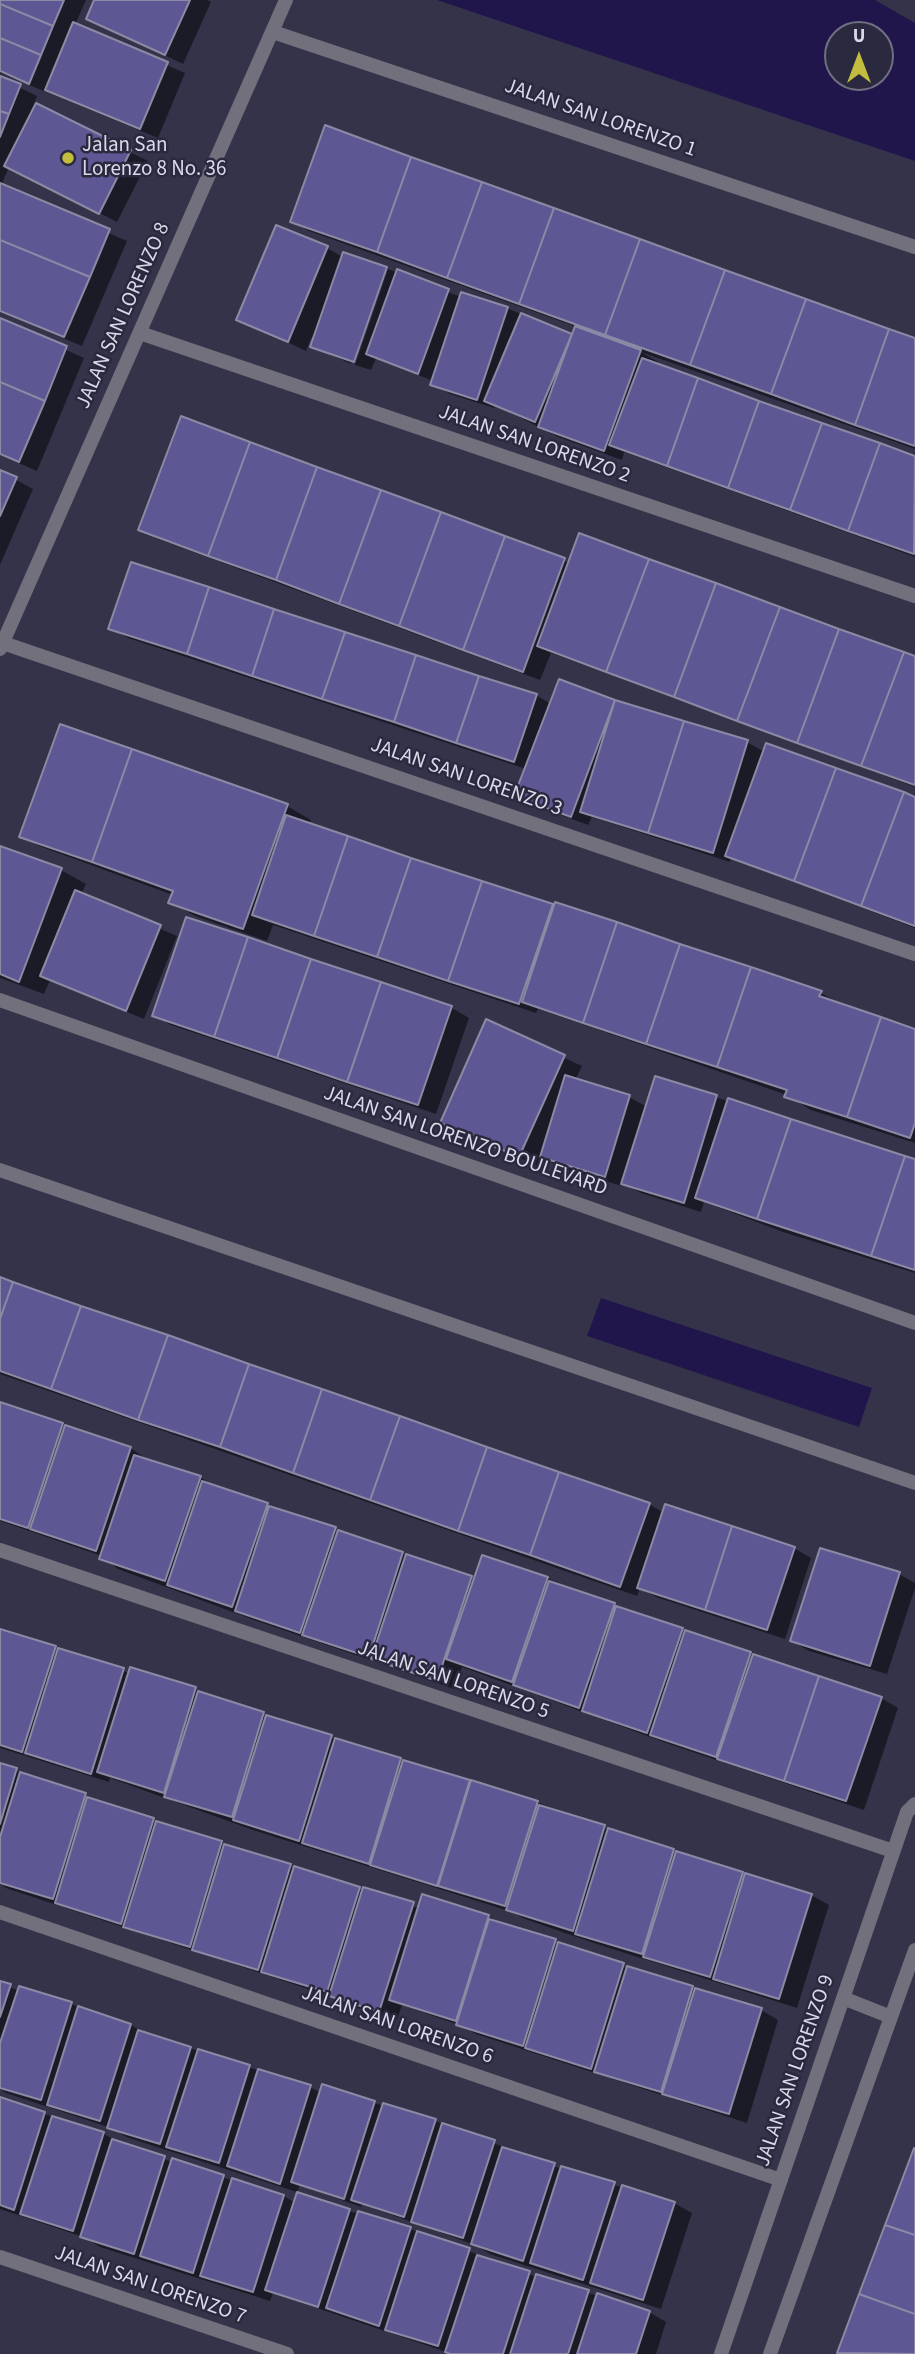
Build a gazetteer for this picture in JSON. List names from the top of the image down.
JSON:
{
  "streets": {
    "street": [
      "JALAN SAN LORENZO 1",
      "JALAN SAN LORENZO 8",
      "JALAN SAN LORENZO 2",
      "JALAN SAN LORENZO 3",
      "JALAN SAN LORENZO BOULEVARD",
      "JALAN SAN LORENZO 5",
      "JALAN SAN LORENZO 6",
      "JALAN SAN LORENZO 9",
      "JALAN SAN LORENZO 7"
    ]
  },
  "crossings": [
    ["JALAN SAN LORENZO 1", "JALAN SAN LORENZO 8"],
    ["JALAN SAN LORENZO 8", "JALAN SAN LORENZO 2"],
    ["JALAN SAN LORENZO 8", "JALAN SAN LORENZO 3"],
    ["JALAN SAN LORENZO 5", "JALAN SAN LORENZO 9"],
    ["JALAN SAN LORENZO 6", "JALAN SAN LORENZO 9"]
  ],
  "places": ["Jalan San Lorenzo 8 No. 36"],
  "north": "top"
}
